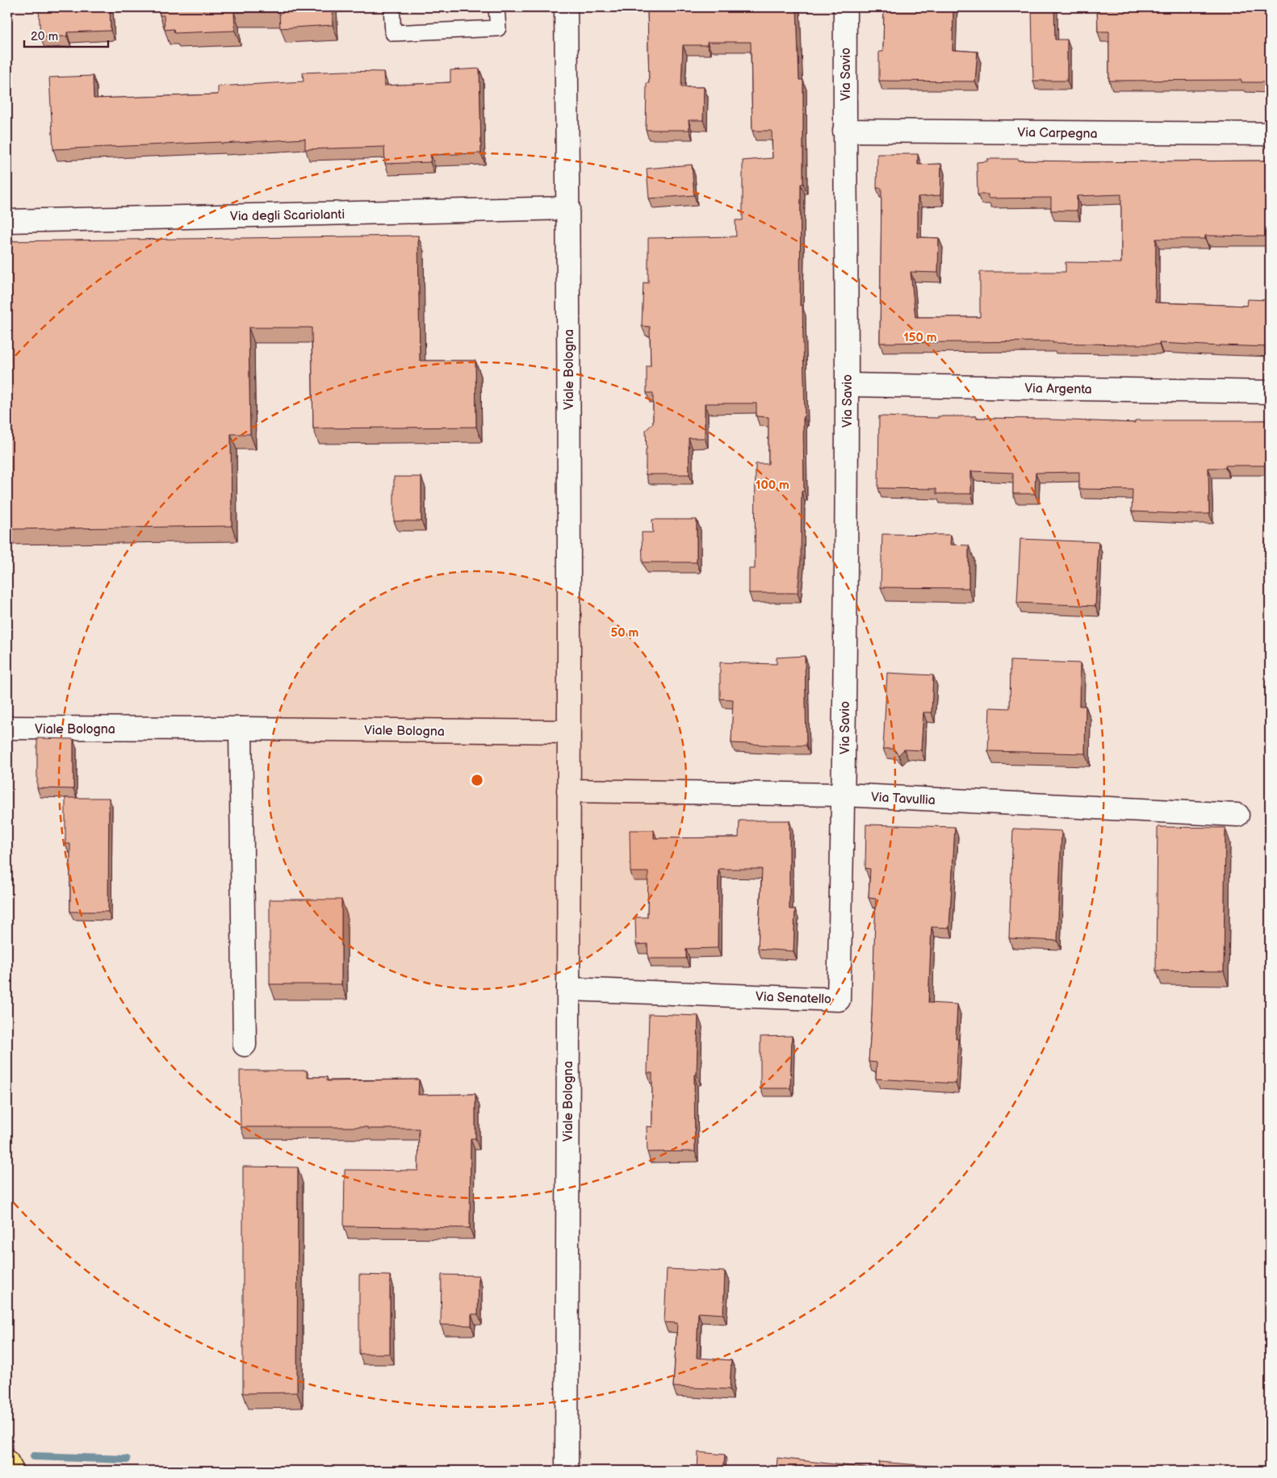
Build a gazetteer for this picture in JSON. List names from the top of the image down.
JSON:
{
  "streets": {
    "street": [
      "Via Savio",
      "Via Carpegna",
      "Via degli Scariolanti",
      "Viale Bologna",
      "Via Argenta",
      "Via Tavullia",
      "Via Senatello"
    ]
  },
  "crossings": [
    ["Via Savio", "Via Carpegna"],
    ["Via Savio", "Via Argenta"],
    ["Via Savio", "Via Tavullia"],
    ["Via Savio", "Via Senatello"],
    ["Via degli Scariolanti", "Viale Bologna"],
    ["Viale Bologna", "Via Tavullia"],
    ["Viale Bologna", "Via Senatello"],
    ["Via Tavullia", "Via Senatello"]
  ],
  "scale_bar": "20 m",
  "rings": ["150 m", "100 m", "50 m"]
}
